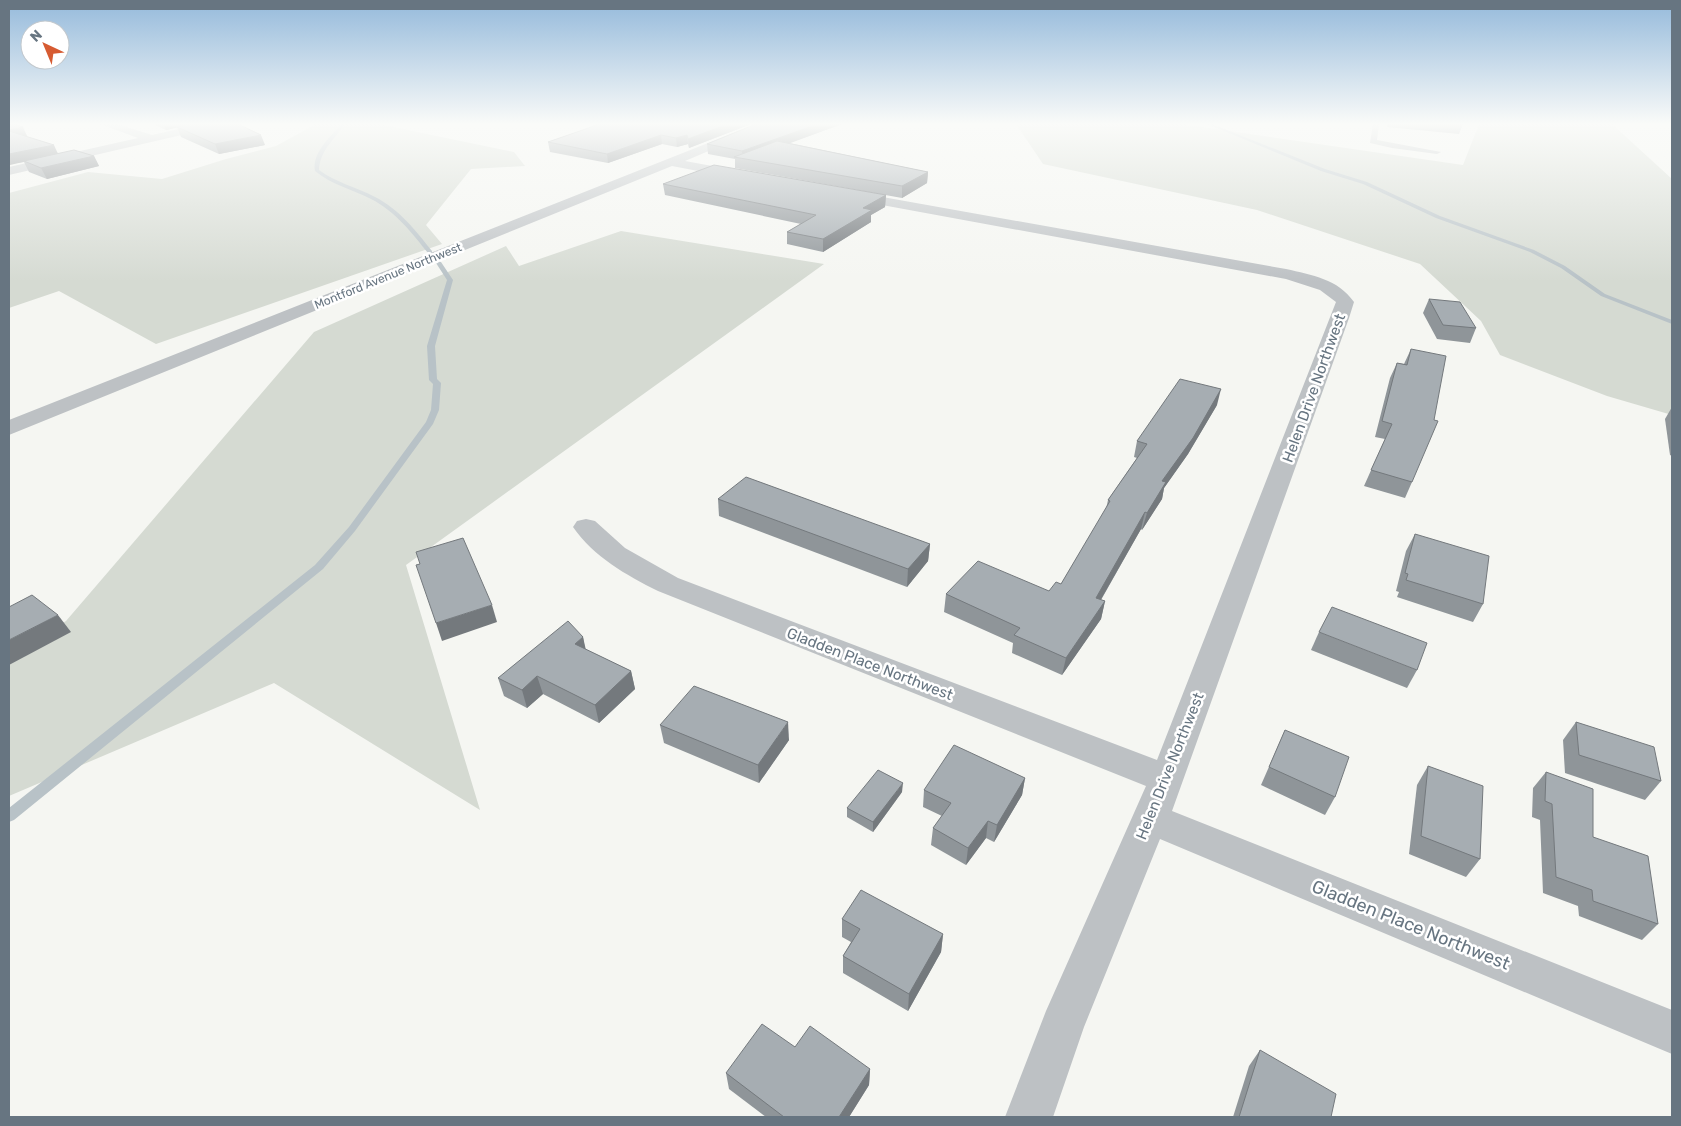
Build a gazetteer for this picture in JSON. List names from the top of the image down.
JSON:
{
  "streets": {
    "street": ["Montford Avenue Northwest", "Helen Drive Northwest", "Gladden Place Northwest"]
  },
  "crossings": [
    ["Helen Drive Northwest", "Gladden Place Northwest"]
  ],
  "north": "top left"
}
